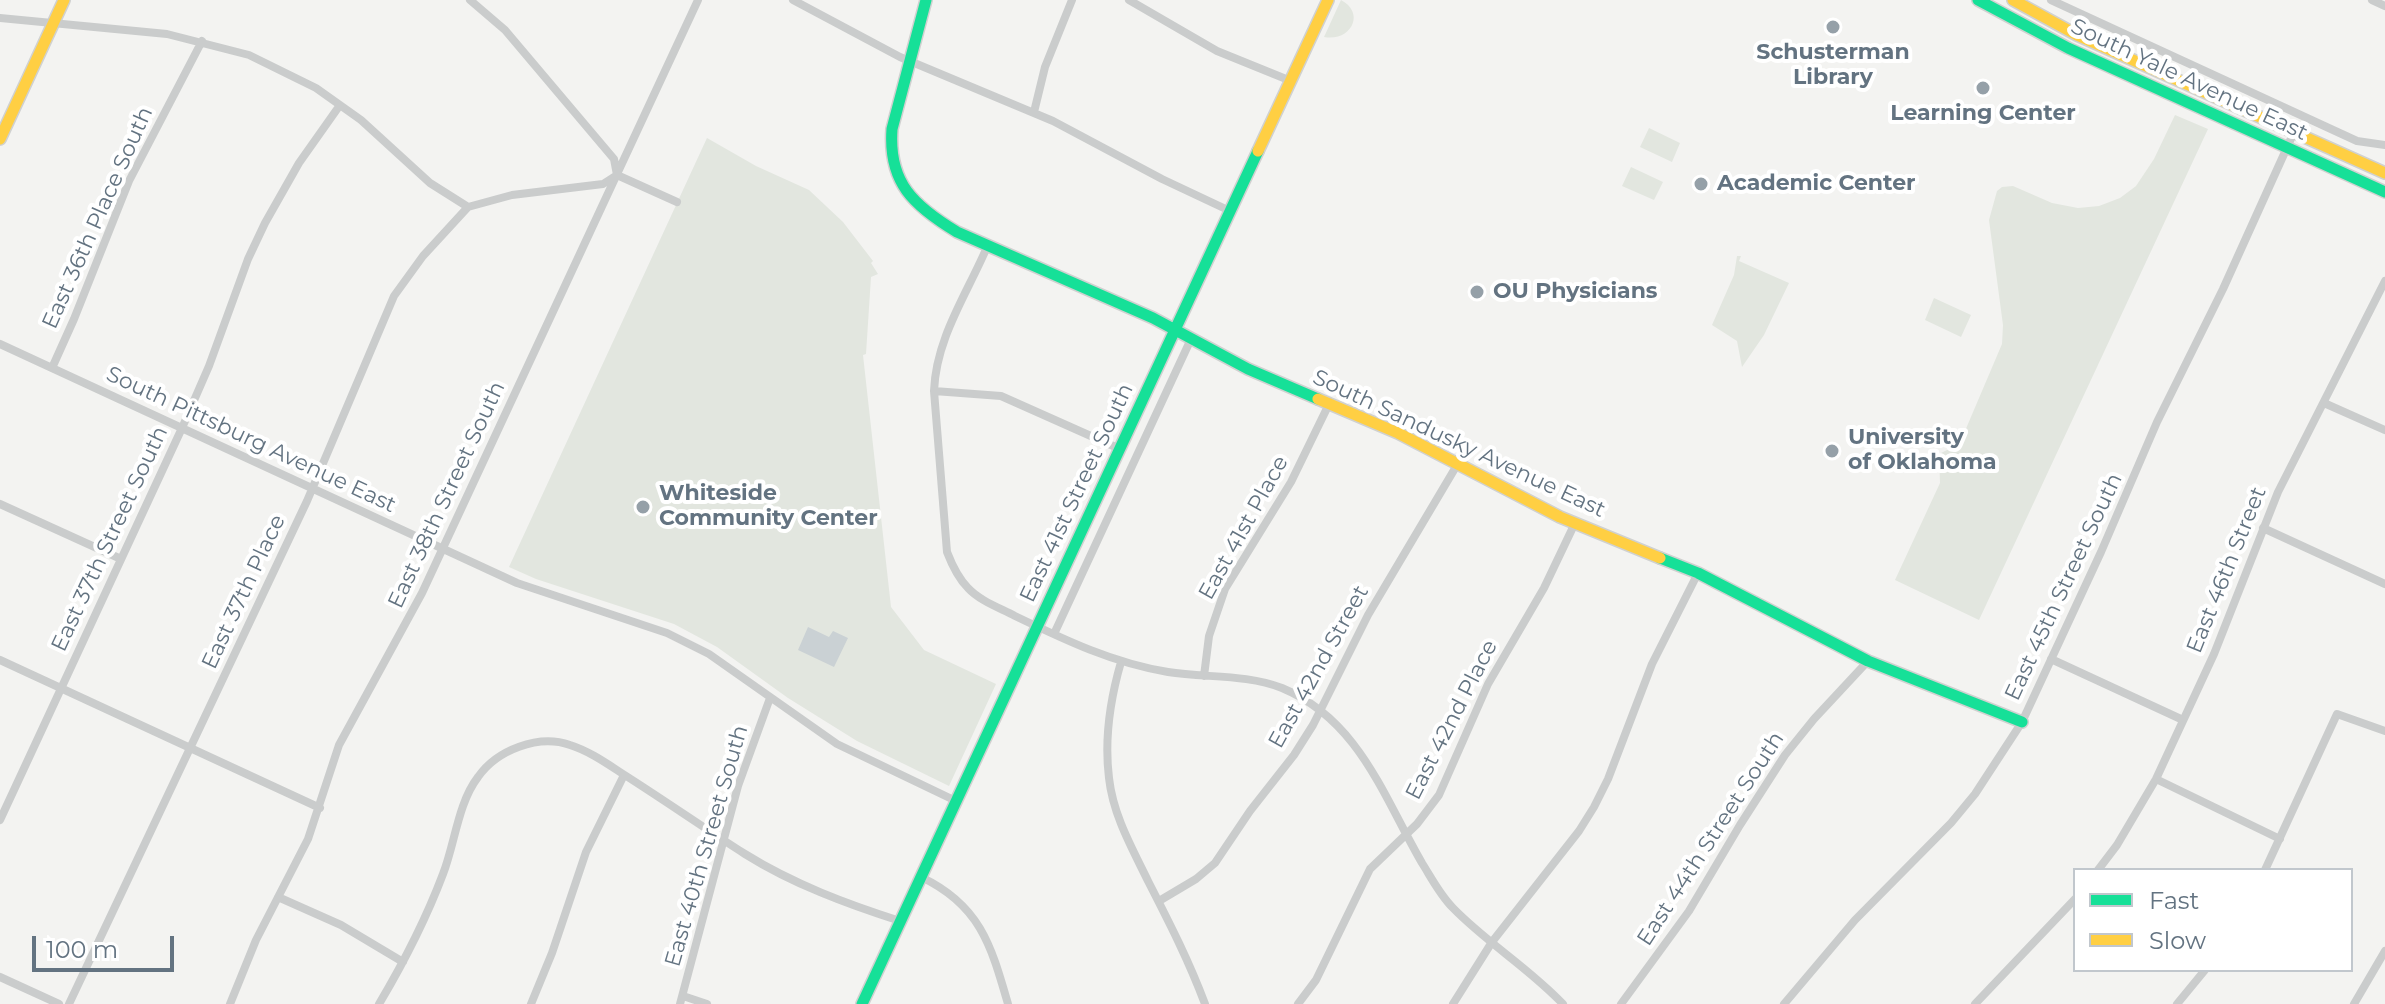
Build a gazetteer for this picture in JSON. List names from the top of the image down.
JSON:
{
  "streets": {
    "main road": ["South Yale Avenue East", "South Sandusky Avenue East", "East 41st Street South"],
    "street": [
      "East 36th Place South",
      "South Pittsburg Avenue East",
      "East 38th Street South",
      "East 41st Place",
      "East 37th Street South",
      "East 46th Street",
      "East 45th Street South",
      "East 37th Place",
      "East 42nd Street",
      "East 42nd Place",
      "East 44th Street South",
      "East 40th Street South"
    ]
  },
  "crossings": [
    ["South Yale Avenue East", "East 45th Street South"],
    ["East 36th Place South", "South Pittsburg Avenue East"],
    ["South Pittsburg Avenue East", "East 41st Street South"],
    ["South Pittsburg Avenue East", "East 38th Street South"],
    ["South Pittsburg Avenue East", "East 37th Street South"],
    ["South Pittsburg Avenue East", "East 37th Place"],
    ["South Pittsburg Avenue East", "East 40th Street South"],
    ["South Sandusky Avenue East", "East 41st Street South"],
    ["South Sandusky Avenue East", "East 41st Place"],
    ["South Sandusky Avenue East", "East 45th Street South"],
    ["South Sandusky Avenue East", "East 42nd Street"],
    ["South Sandusky Avenue East", "East 42nd Place"],
    ["South Sandusky Avenue East", "East 44th Street South"]
  ],
  "places": [
    "Schusterman Library",
    "Learning Center",
    "Academic Center",
    "OU Physicians",
    "University of Oklahoma",
    "Whiteside Community Center"
  ],
  "legend": ["Fast", "Slow"],
  "scale_bar": "100 m"
}
